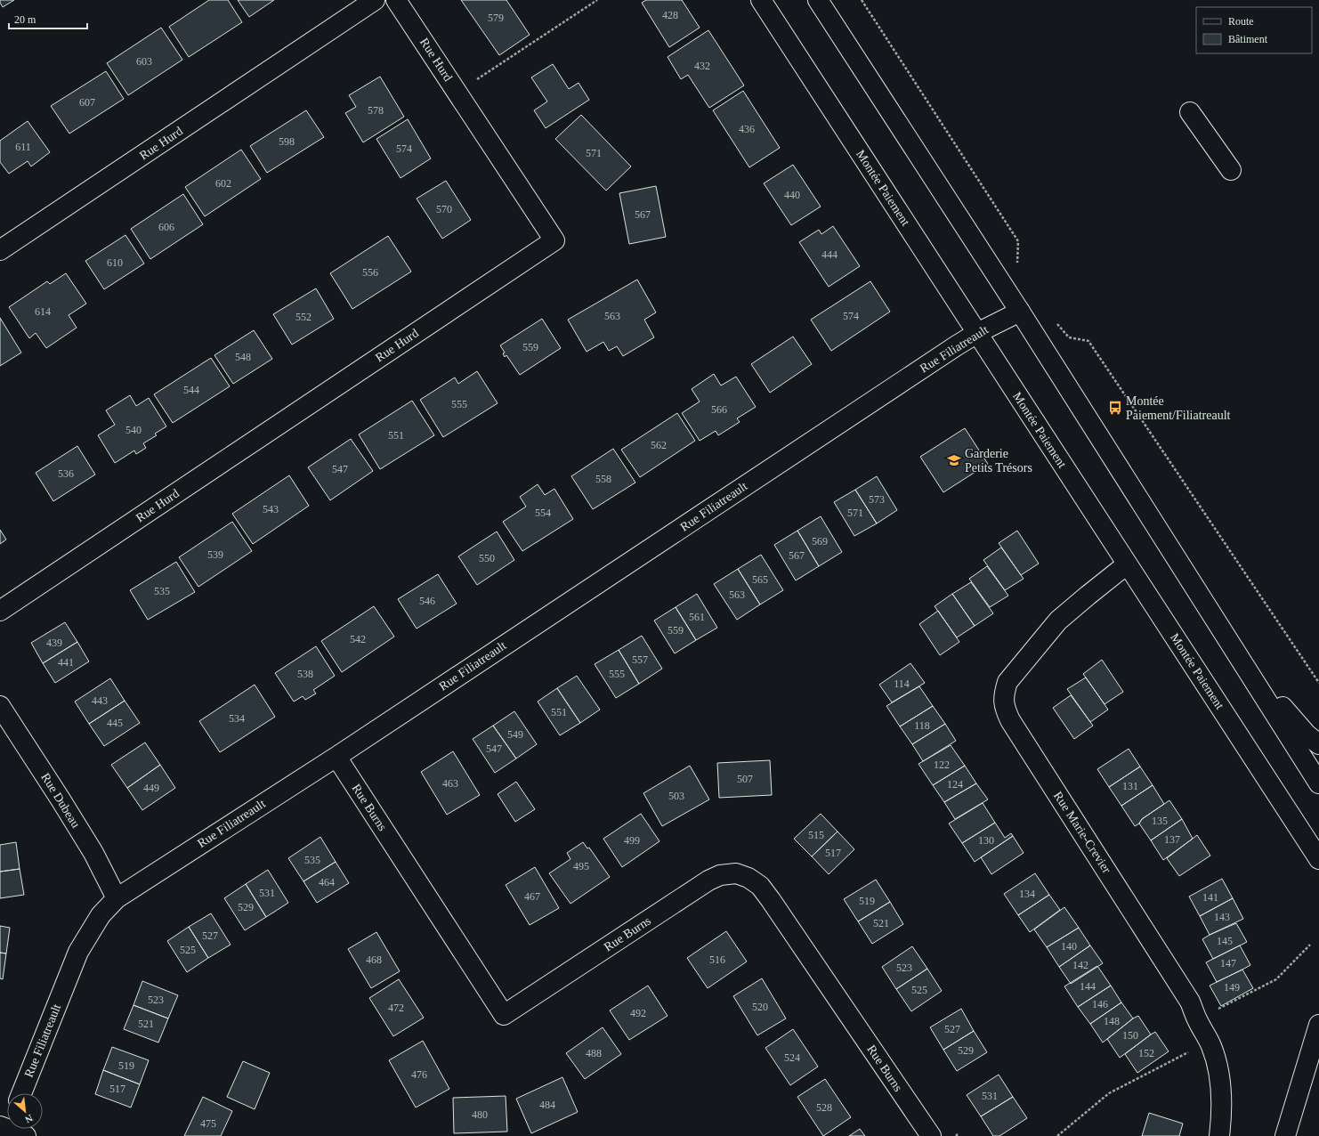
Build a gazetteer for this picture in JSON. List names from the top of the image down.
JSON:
{
  "streets": {
    "street": [
      "Rue Hurd",
      "Montée Paiement",
      "Rue Filiatreault",
      "Rue Dubeau",
      "Rue Burns",
      "Rue Marie-Crevier"
    ]
  },
  "crossings": [
    ["Montée Paiement", "Rue Filiatreault"],
    ["Montée Paiement", "Rue Marie-Crevier"],
    ["Rue Filiatreault", "Rue Dubeau"],
    ["Rue Filiatreault", "Rue Burns"]
  ],
  "places": {
    "bus stop": ["Montée Paiement/Filiatreault"],
    "school or university": ["Garderie Petits Trésors"]
  },
  "house_numbers": [
    "428",
    "579",
    "603",
    "432",
    "607",
    "578",
    "436",
    "598",
    "611",
    "574",
    "571",
    "602",
    "440",
    "570",
    "567",
    "606",
    "444",
    "610",
    "556",
    "614",
    "563",
    "574",
    "552",
    "559",
    "548",
    "544",
    "555",
    "566",
    "540",
    "551",
    "562",
    "547",
    "536",
    "558",
    "573",
    "543",
    "554",
    "571",
    "569",
    "539",
    "567",
    "550",
    "565",
    "535",
    "563",
    "546",
    "561",
    "559",
    "542",
    "439",
    "557",
    "441",
    "538",
    "555",
    "114",
    "443",
    "551",
    "534",
    "445",
    "118",
    "549",
    "547",
    "122",
    "507",
    "463",
    "124",
    "131",
    "449",
    "503",
    "135",
    "515",
    "137",
    "499",
    "130",
    "517",
    "535",
    "495",
    "464",
    "531",
    "134",
    "467",
    "141",
    "519",
    "529",
    "143",
    "521",
    "527",
    "145",
    "140",
    "525",
    "468",
    "516",
    "147",
    "142",
    "523",
    "144",
    "149",
    "525",
    "523",
    "146",
    "520",
    "472",
    "492",
    "148",
    "521",
    "527",
    "150",
    "529",
    "488",
    "152",
    "524",
    "519",
    "476",
    "517",
    "531",
    "484",
    "528",
    "480",
    "475"
  ],
  "legend": ["Route", "Bâtiment"],
  "scale_bar": "20 m",
  "north": "bottom right"
}
